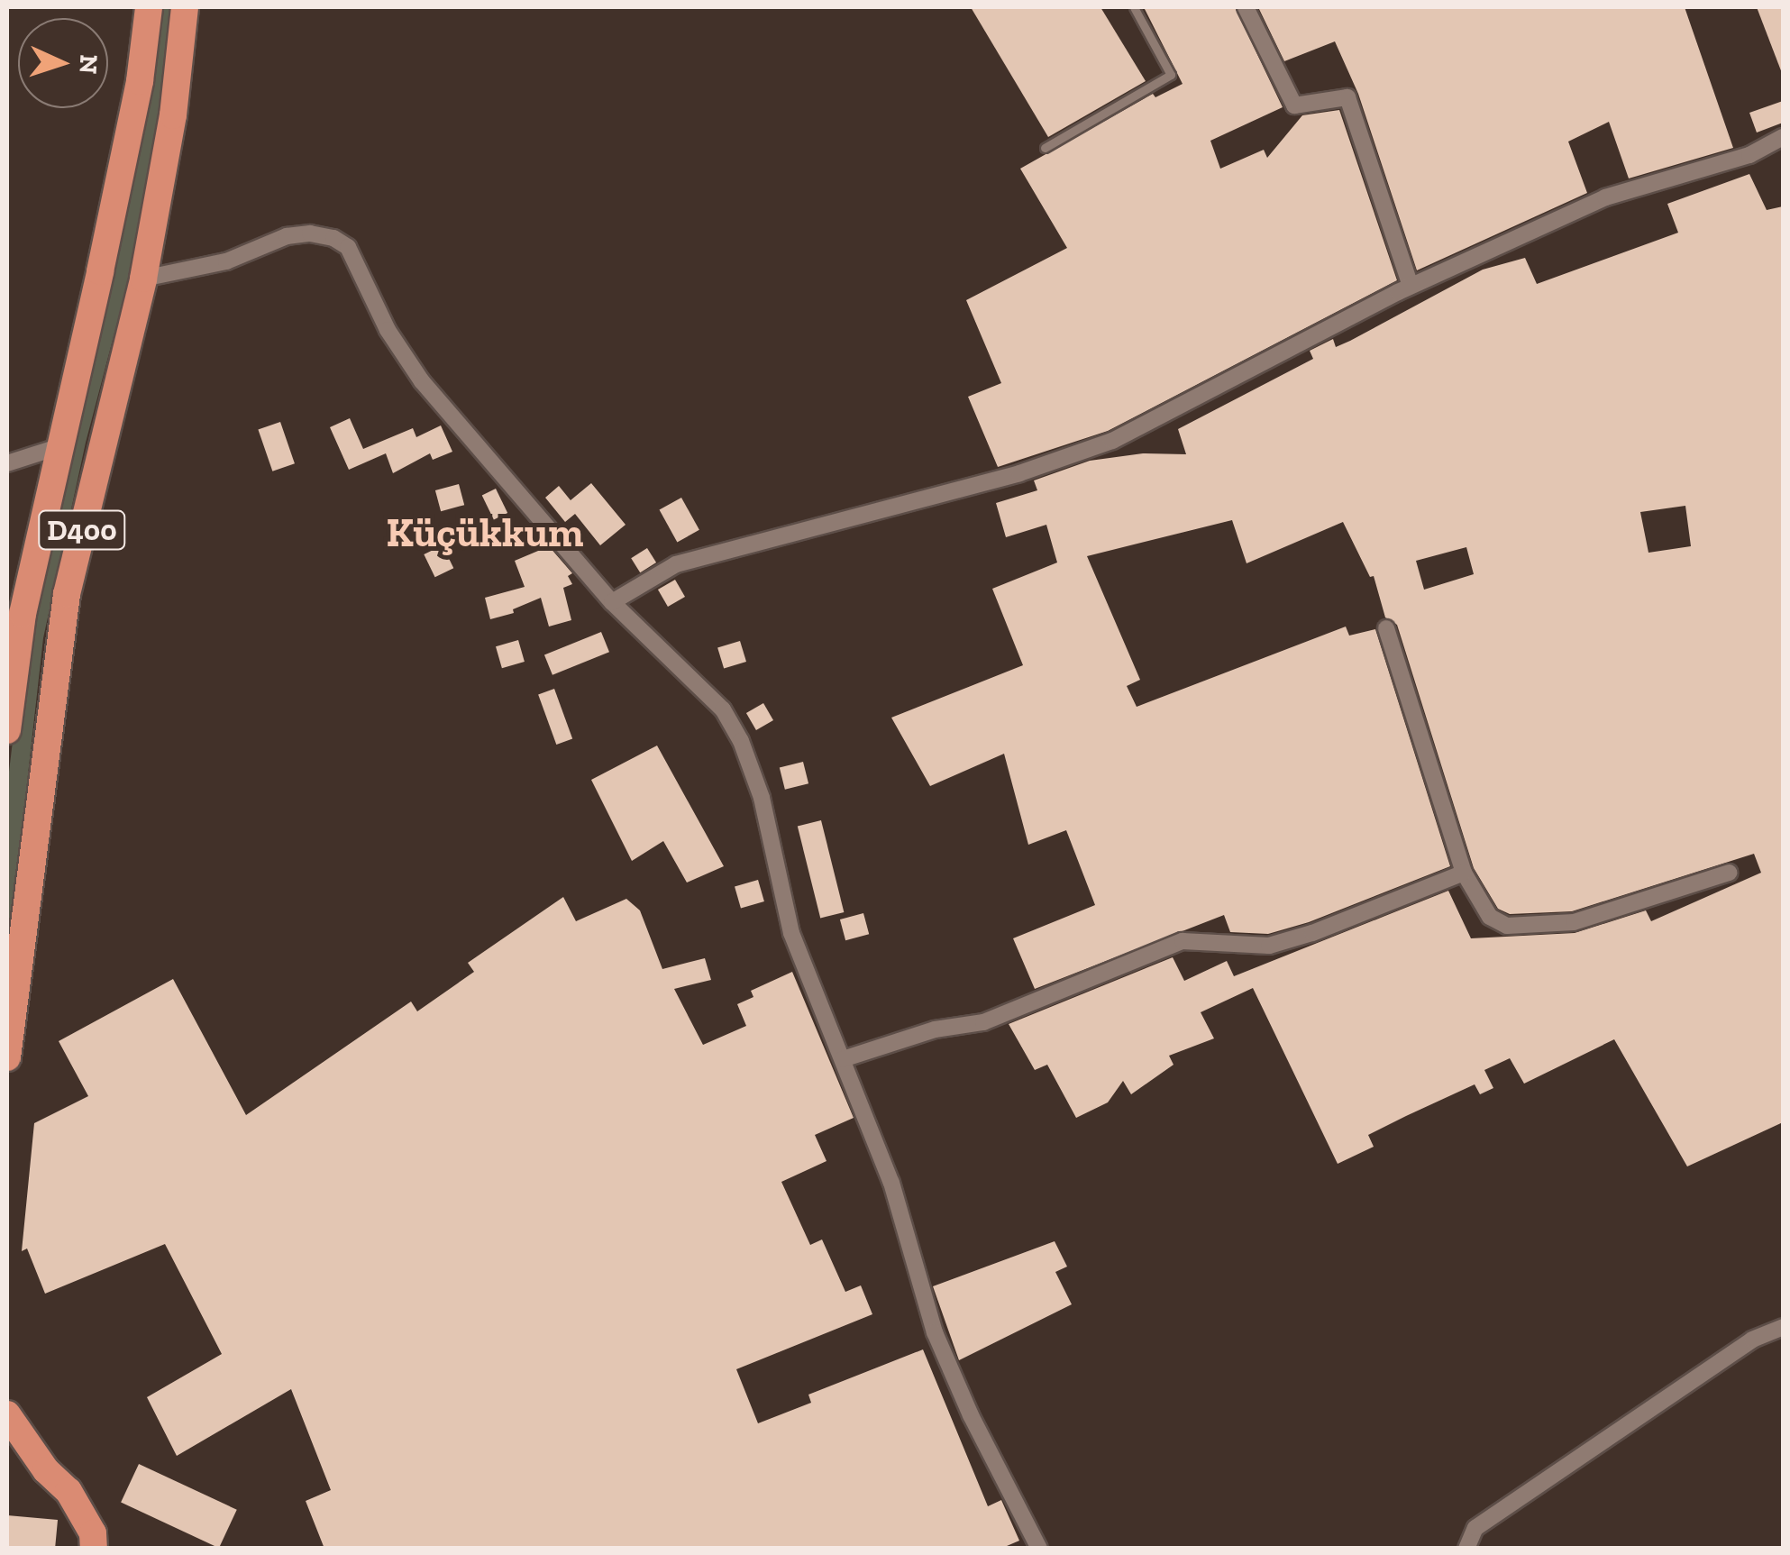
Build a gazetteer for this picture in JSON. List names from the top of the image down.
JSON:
{
  "streets": {
    "highway": ["D400"]
  },
  "districts": ["Küçükkum"],
  "north": "right"
}
